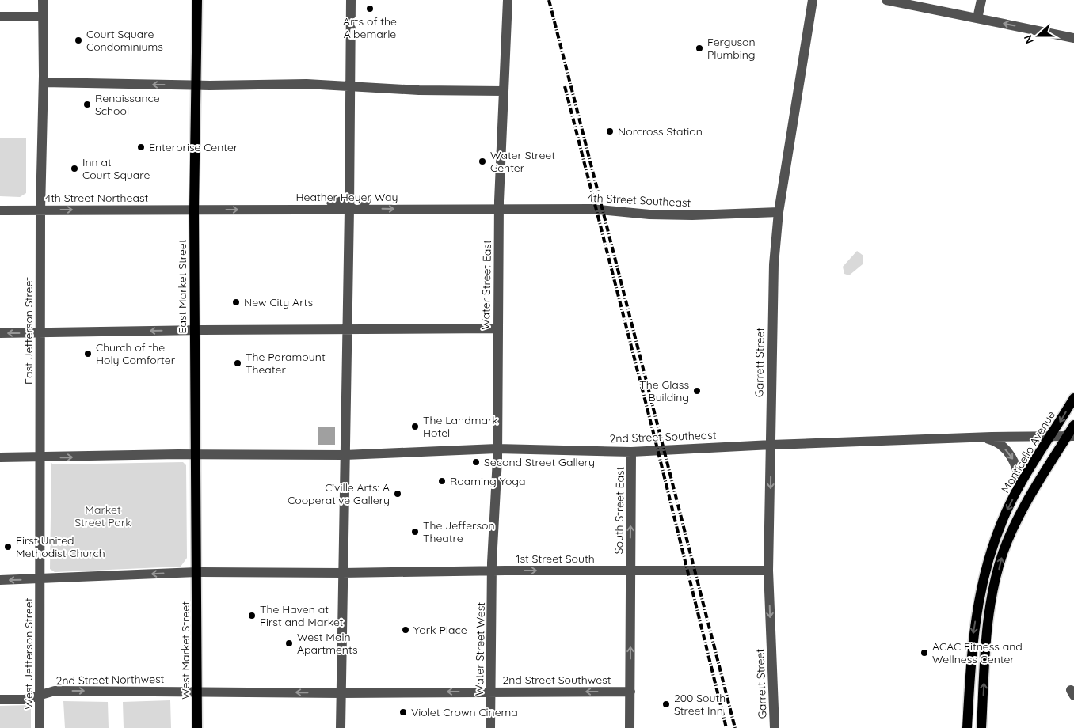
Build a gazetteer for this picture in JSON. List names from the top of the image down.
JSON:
{
  "streets": {
    "main road": ["East Market Street", "Monticello Avenue", "West Market Street"],
    "street": [
      "Heather Heyer Way",
      "4th Street Northeast",
      "4th Street Southeast",
      "Water Street East",
      "East Jefferson Street",
      "Garrett Street",
      "2nd Street Southeast",
      "South Street East",
      "1st Street South",
      "Water Street West",
      "West Jefferson Street",
      "2nd Street Northwest",
      "2nd Street Southwest"
    ]
  },
  "crossings": [
    ["Heather Heyer Way", "4th Street Northeast"],
    ["Heather Heyer Way", "4th Street Southeast"],
    ["Heather Heyer Way", "Water Street East"],
    ["Heather Heyer Way", "East Market Street"],
    ["4th Street Northeast", "East Market Street"],
    ["4th Street Northeast", "East Jefferson Street"],
    ["4th Street Southeast", "Water Street East"],
    ["4th Street Southeast", "Garrett Street"],
    ["Water Street East", "2nd Street Southeast"],
    ["Water Street East", "1st Street South"],
    ["Water Street East", "Water Street West"],
    ["East Market Street", "2nd Street Southeast"],
    ["East Market Street", "1st Street South"],
    ["East Market Street", "West Market Street"],
    ["East Jefferson Street", "2nd Street Southeast"],
    ["East Jefferson Street", "1st Street South"],
    ["East Jefferson Street", "West Jefferson Street"],
    ["Garrett Street", "2nd Street Southeast"],
    ["Garrett Street", "1st Street South"],
    ["2nd Street Southeast", "Monticello Avenue"],
    ["2nd Street Southeast", "South Street East"],
    ["South Street East", "1st Street South"],
    ["South Street East", "2nd Street Southwest"],
    ["1st Street South", "Water Street West"],
    ["1st Street South", "West Market Street"],
    ["1st Street South", "West Jefferson Street"],
    ["Water Street West", "2nd Street Southwest"],
    ["West Market Street", "2nd Street Northwest"],
    ["West Jefferson Street", "2nd Street Northwest"],
    ["2nd Street Northwest", "2nd Street Southwest"]
  ],
  "one_way": [
    "Heather Heyer Way",
    "4th Street Northeast",
    "Garrett Street",
    "South Street East",
    "2nd Street Southwest"
  ],
  "parks": ["Market Street Park"],
  "places": [
    "Arts of the Albemarle",
    "Court Square Condominiums",
    "Ferguson Plumbing",
    "Renaissance School",
    "Norcross Station",
    "Enterprise Center",
    "Water Street Center",
    "Inn at Court Square",
    "New City Arts",
    "Church of the Holy Comforter",
    "The Paramount Theater",
    "The Glass Building",
    "The Landmark Hotel",
    "Second Street Gallery",
    "Roaming Yoga",
    "C’ville Arts: A Cooperative Gallery",
    "The Jefferson Theatre",
    "First United Methodist Church",
    "The Haven at First and Market",
    "York Place",
    "West Main Apartments",
    "ACAC Fitness and Wellness Center",
    "200 South Street Inn",
    "Violet Crown Cinema"
  ],
  "north": "left"
}
